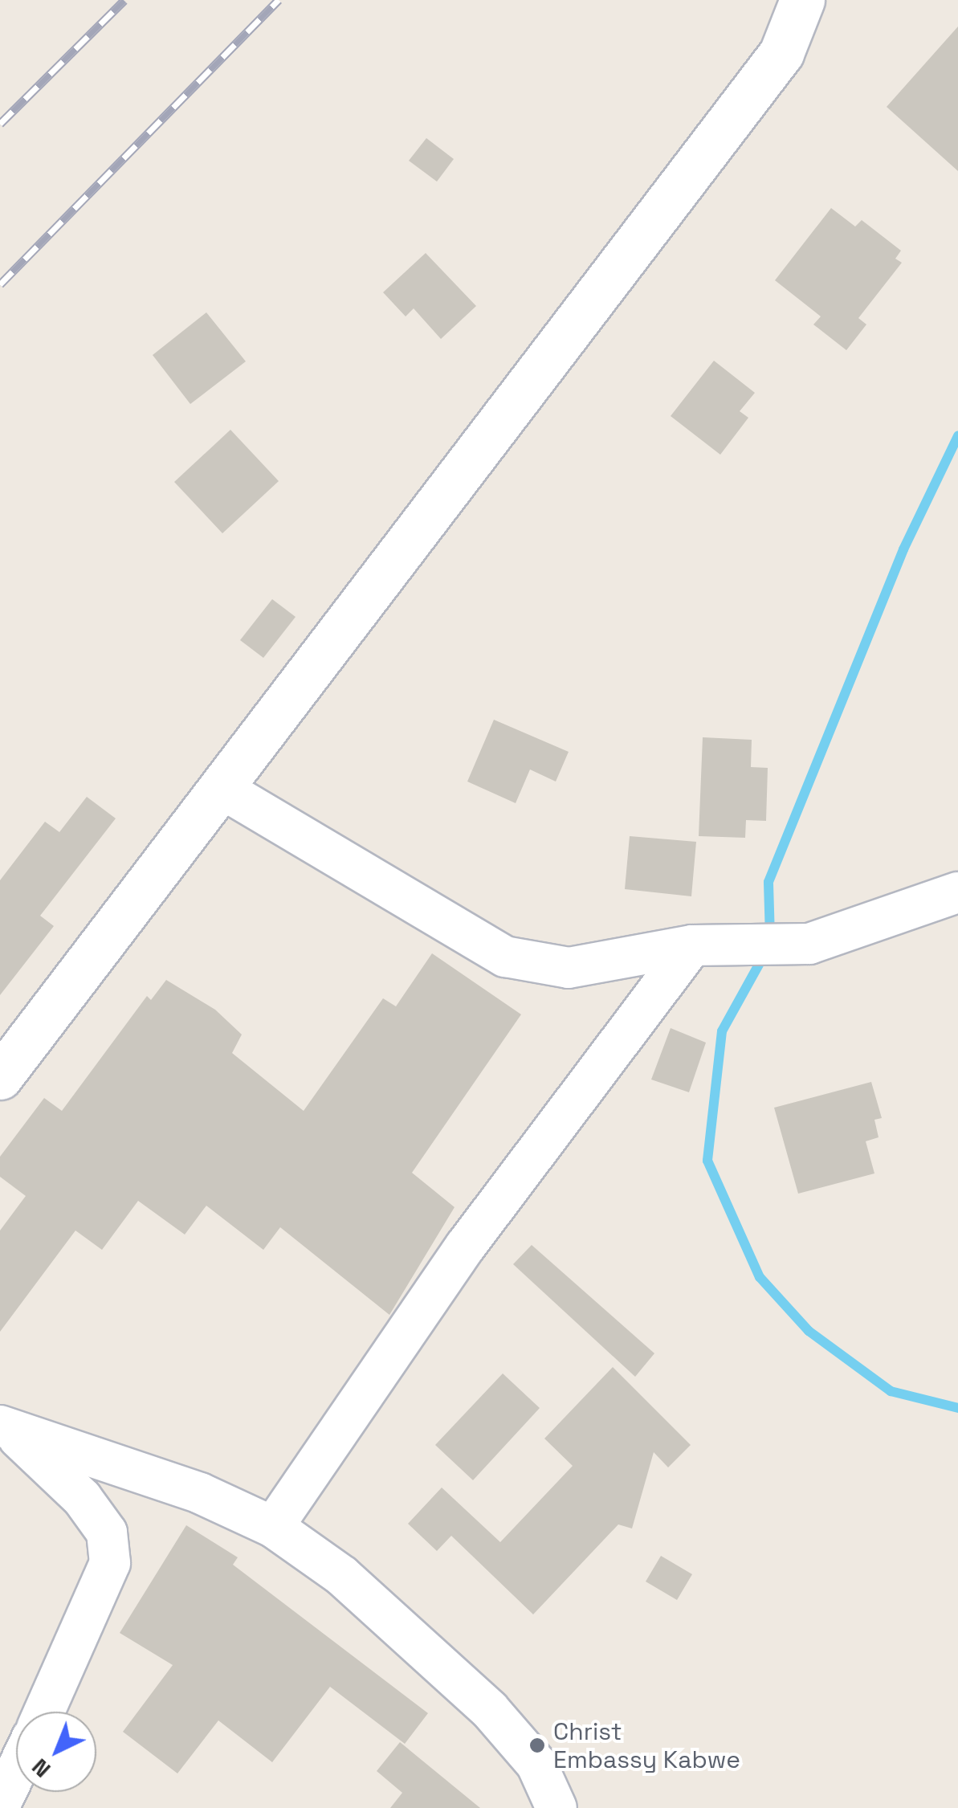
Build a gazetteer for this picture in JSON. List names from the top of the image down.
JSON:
{
  "places": ["Christ Embassy Kabwe"],
  "north": "bottom left"
}
